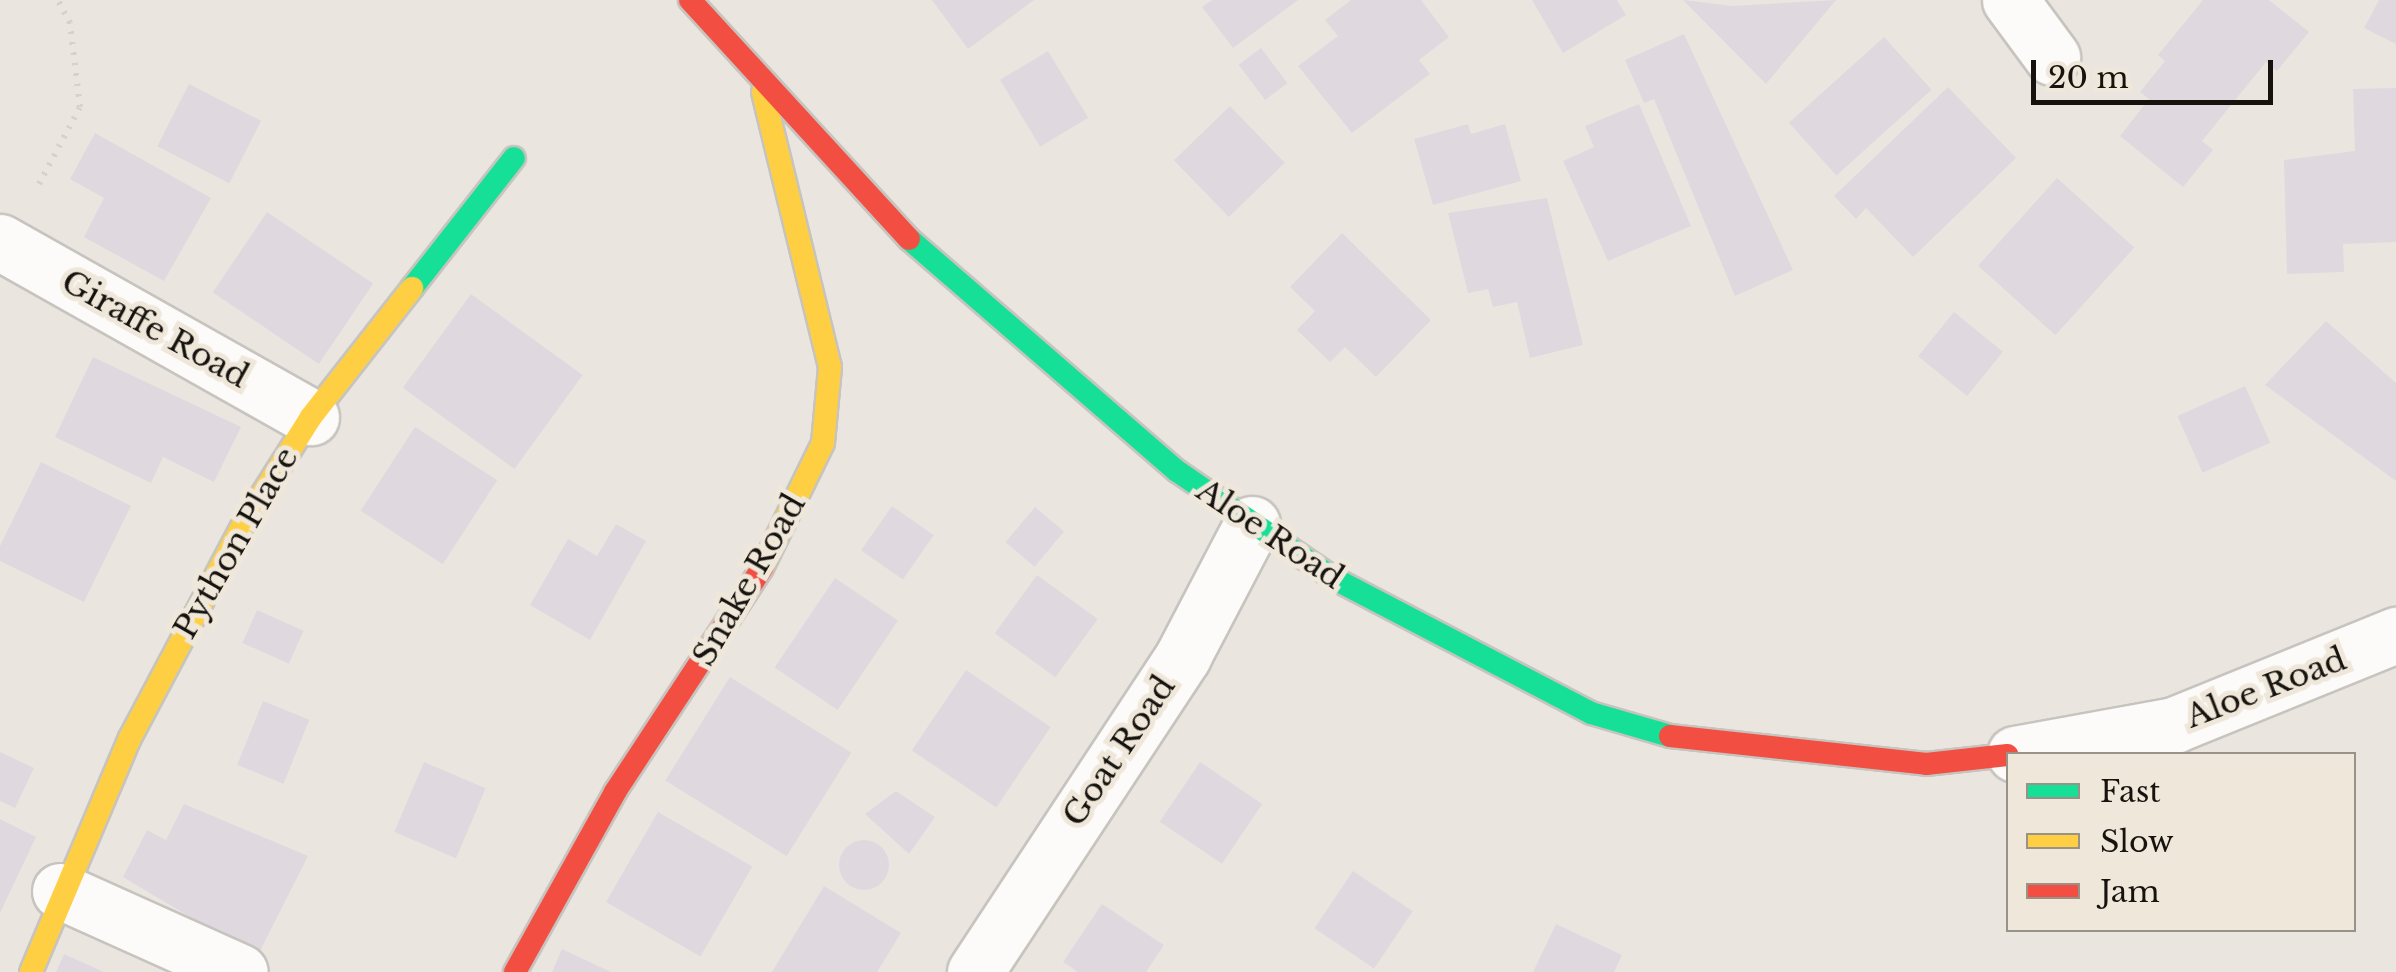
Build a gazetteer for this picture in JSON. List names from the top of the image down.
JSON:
{
  "streets": {
    "street": [
      "Giraffe Road",
      "Aloe Road",
      "Python Place",
      "Snake Road",
      "Goat Road"
    ]
  },
  "crossings": [
    ["Giraffe Road", "Python Place"],
    ["Aloe Road", "Snake Road"],
    ["Aloe Road", "Goat Road"]
  ],
  "legend": ["Fast", "Slow", "Jam"],
  "scale_bar": "20 m"
}
